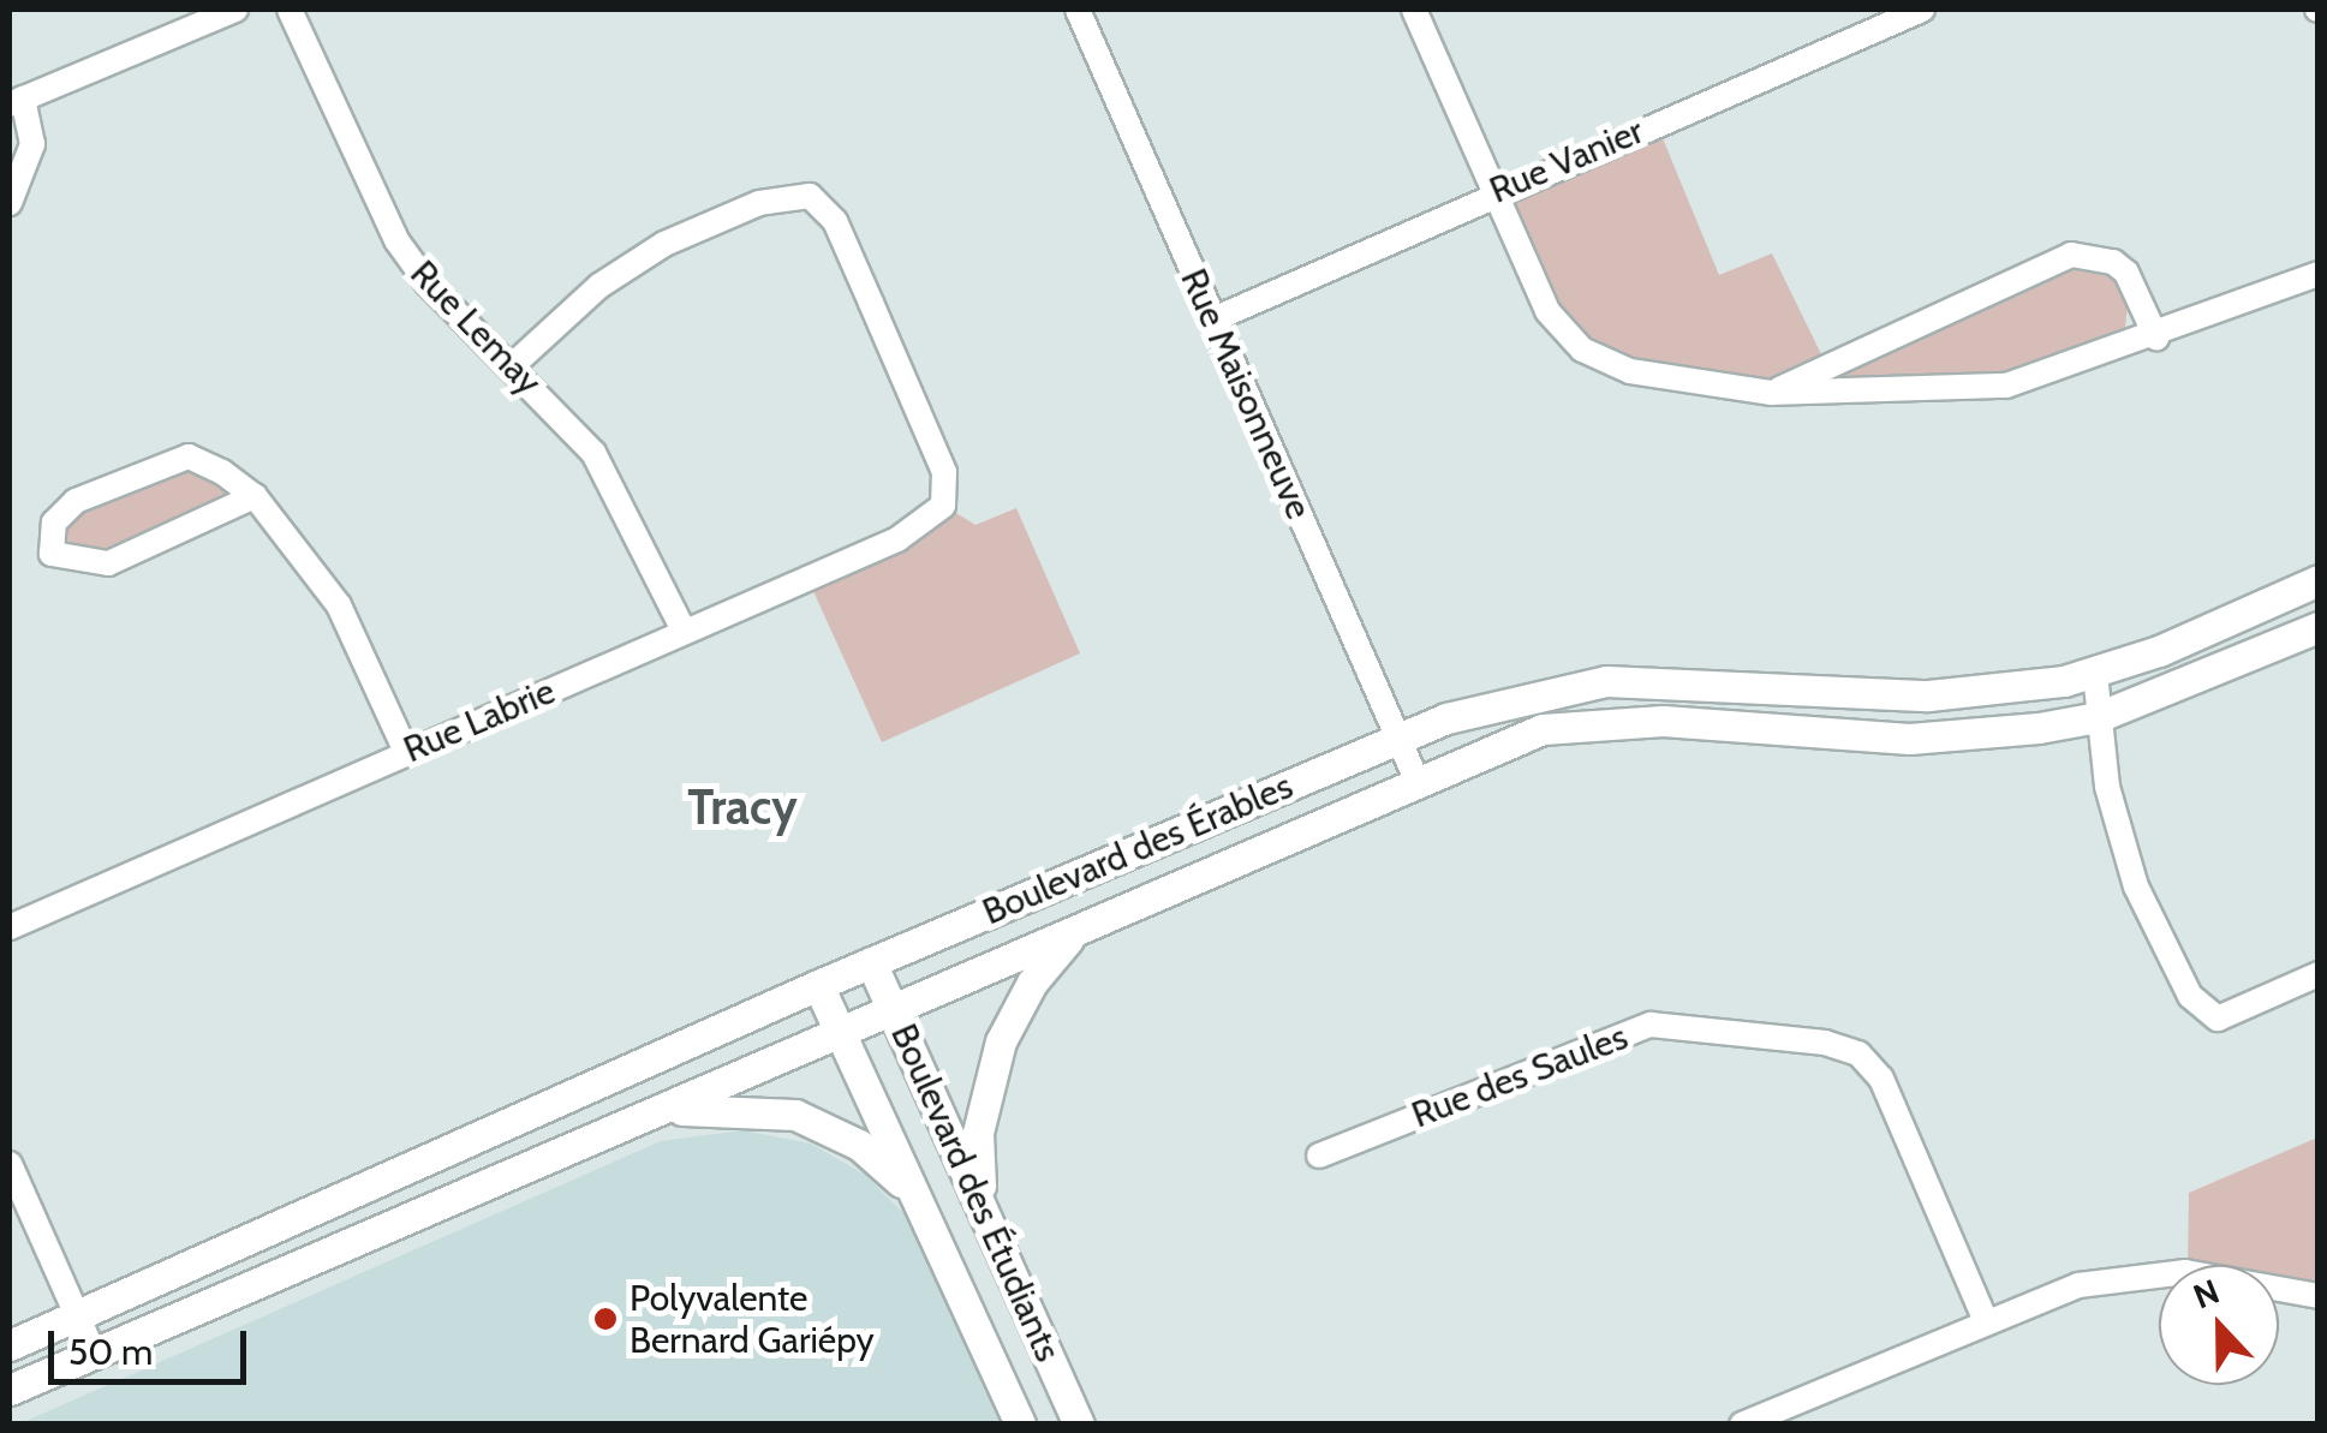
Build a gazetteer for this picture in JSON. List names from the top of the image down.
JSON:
{
  "streets": {
    "street": [
      "Rue Vanier",
      "Rue Lemay",
      "Rue Maisonneuve",
      "Rue Labrie",
      "Boulevard des Érables",
      "Rue des Saules",
      "Boulevard des Étudiants"
    ]
  },
  "crossings": [
    ["Rue Vanier", "Rue Maisonneuve"],
    ["Rue Lemay", "Rue Labrie"],
    ["Rue Maisonneuve", "Boulevard des Érables"],
    ["Boulevard des Érables", "Boulevard des Étudiants"]
  ],
  "districts": ["Tracy"],
  "places": ["Polyvalente Bernard Gariépy"],
  "scale_bar": "50 m",
  "north": "top"
}
